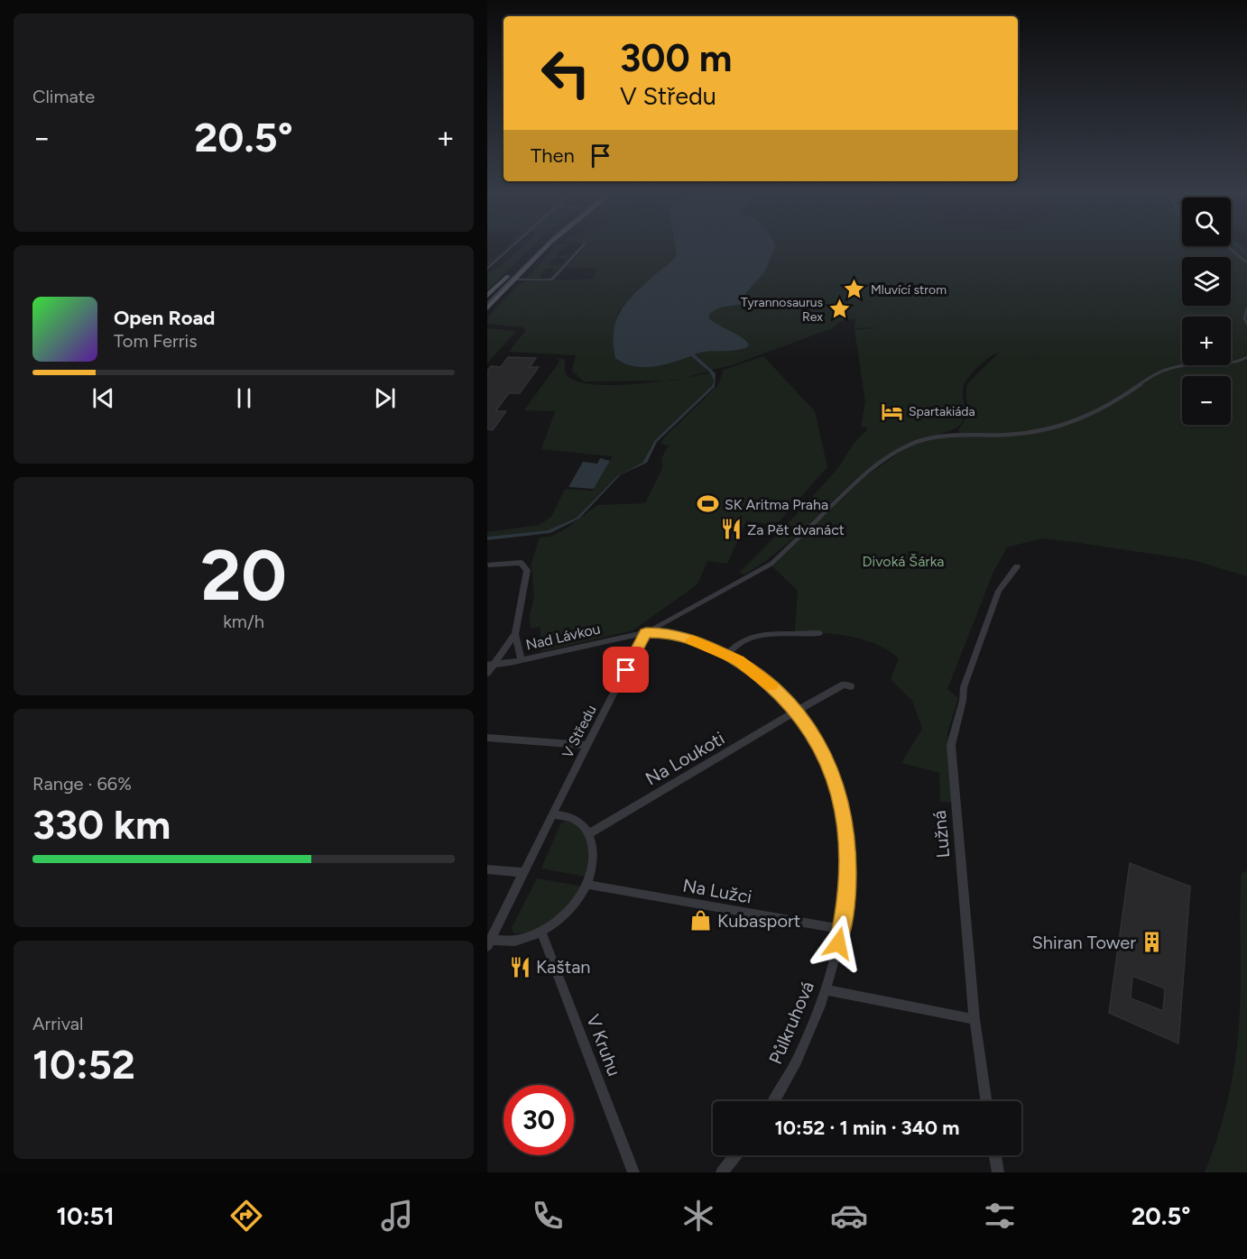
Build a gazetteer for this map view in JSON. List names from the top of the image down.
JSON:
{
  "streets": {
    "street": [
      "Nad Lávkou",
      "V Středu",
      "Na Loukoti",
      "Lužná",
      "Na Lužci",
      "Půlkruhová",
      "V Kruhu"
    ]
  },
  "crossings": [
    ["Nad Lávkou", "V Středu"],
    ["Nad Lávkou", "Půlkruhová"],
    ["V Středu", "Na Loukoti"],
    ["V Středu", "Na Lužci"],
    ["V Středu", "Půlkruhová"],
    ["V Středu", "V Kruhu"],
    ["Na Loukoti", "Půlkruhová"],
    ["Na Lužci", "Půlkruhová"]
  ],
  "parks": ["Divoká Šárka"],
  "places": {
    "place": ["Mluvící strom", "Tyrannosaurus Rex"],
    "hotel": ["Spartakiáda"],
    "sports": ["SK Aritma Praha"],
    "restaurant": ["Za Pět dvanáct", "Kaštan"],
    "shop": ["Kubasport"],
    "building": ["Shiran Tower"]
  },
  "page": {
    "tile": [
      "Climate",
      ["20", "km/h"],
      ["Range · 66%", "330 km"],
      ["Arrival", "10:52"]
    ],
    "turn": ["300 m", "V Středu"],
    "heat": ["−", "20.5°", "+"],
    "then": "Then",
    "map_buttons": ["+", "−"],
    "song": ["Open Road", "Tom Ferris"],
    "limit": "30",
    "trip": "10:52 · 1 min · 340 m",
    "tabs": ["10:51", "20.5°"]
  }
}
